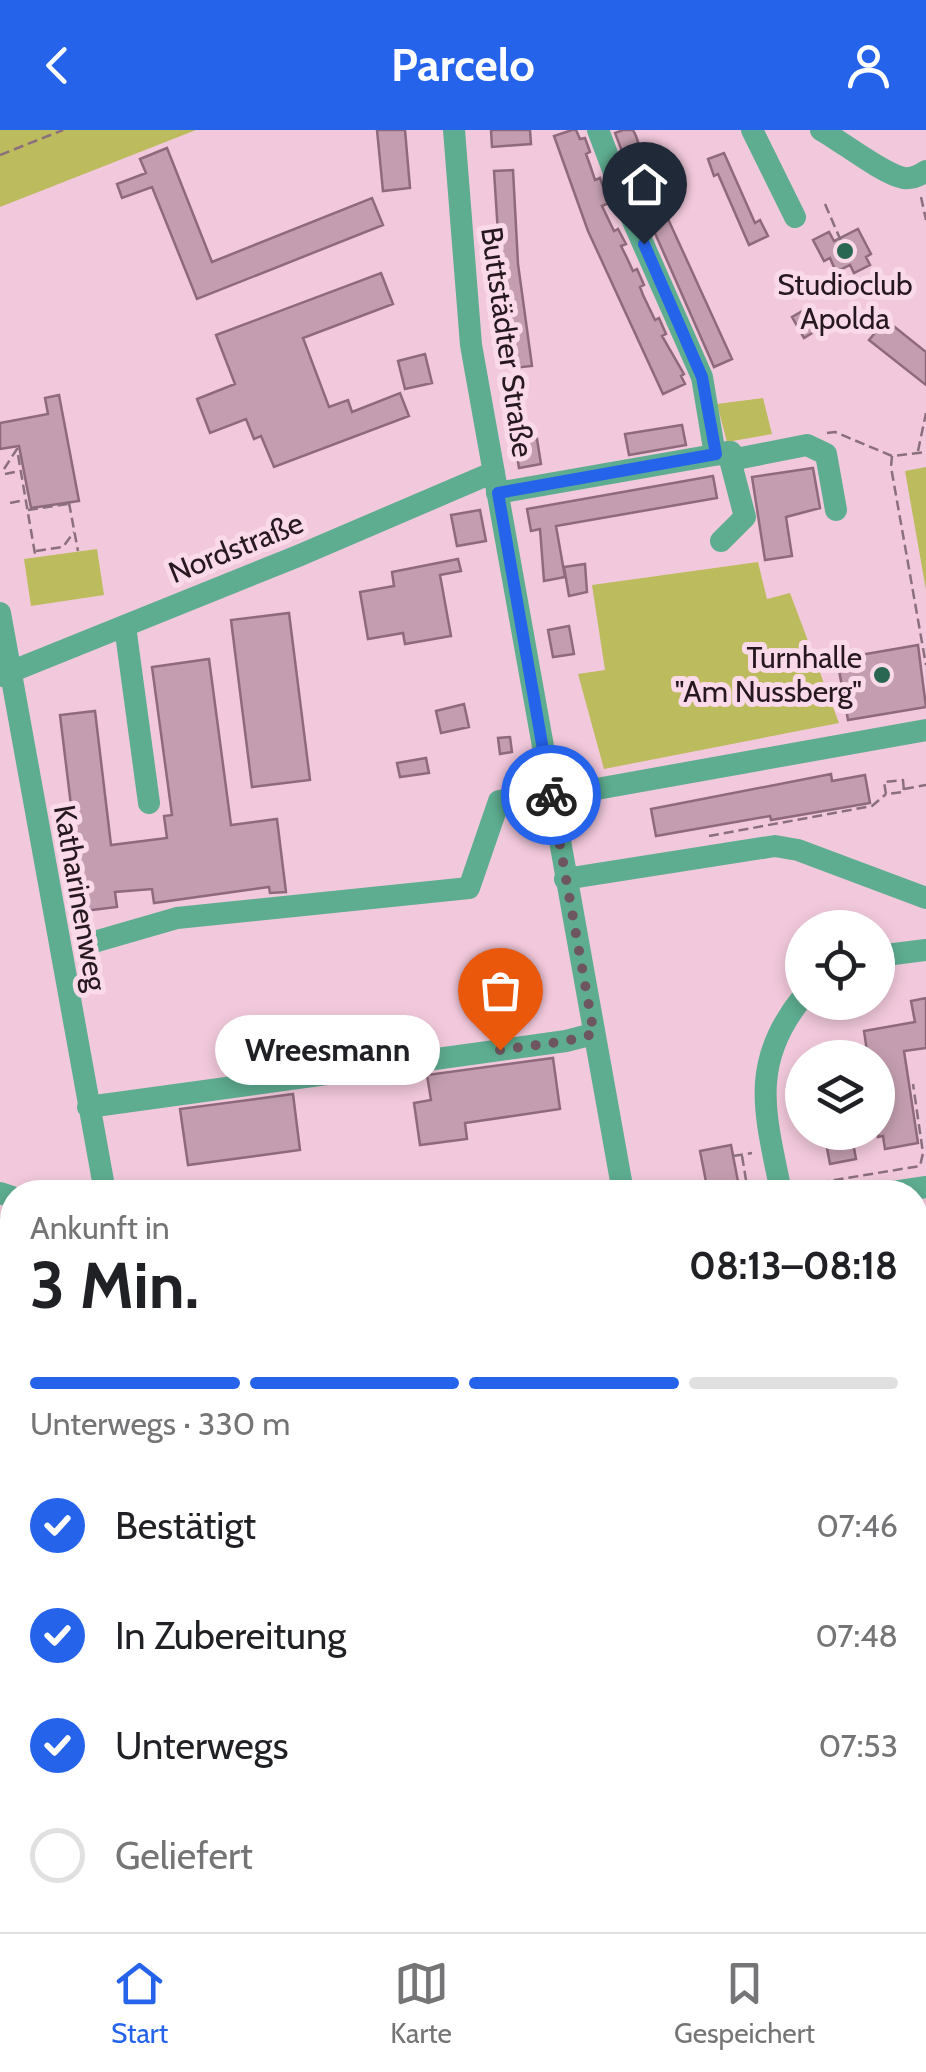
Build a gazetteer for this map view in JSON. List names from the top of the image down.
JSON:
{
  "streets": {
    "street": ["Buttstädter Straße", "Nordstraße", "Katharinenweg"]
  },
  "crossings": [
    ["Buttstädter Straße", "Nordstraße"],
    ["Nordstraße", "Katharinenweg"]
  ],
  "places": ["Studioclub Apolda", "Turnhalle \"Am Nussberg\"", "Wreesmann"],
  "page": {
    "header": "Parcelo",
    "bubble": "Wreesmann",
    "heading": ["3 Min.", "Ankunft in", "08:13–08:18"],
    "bar": "Unterwegs · 330 m",
    "list": [
      ["Bestätigt", "07:46"],
      ["In Zubereitung", "07:48"],
      ["Unterwegs", "07:53"],
      "Geliefert"
    ],
    "tabs": ["Start", "Karte", "Gespeichert"]
  }
}
